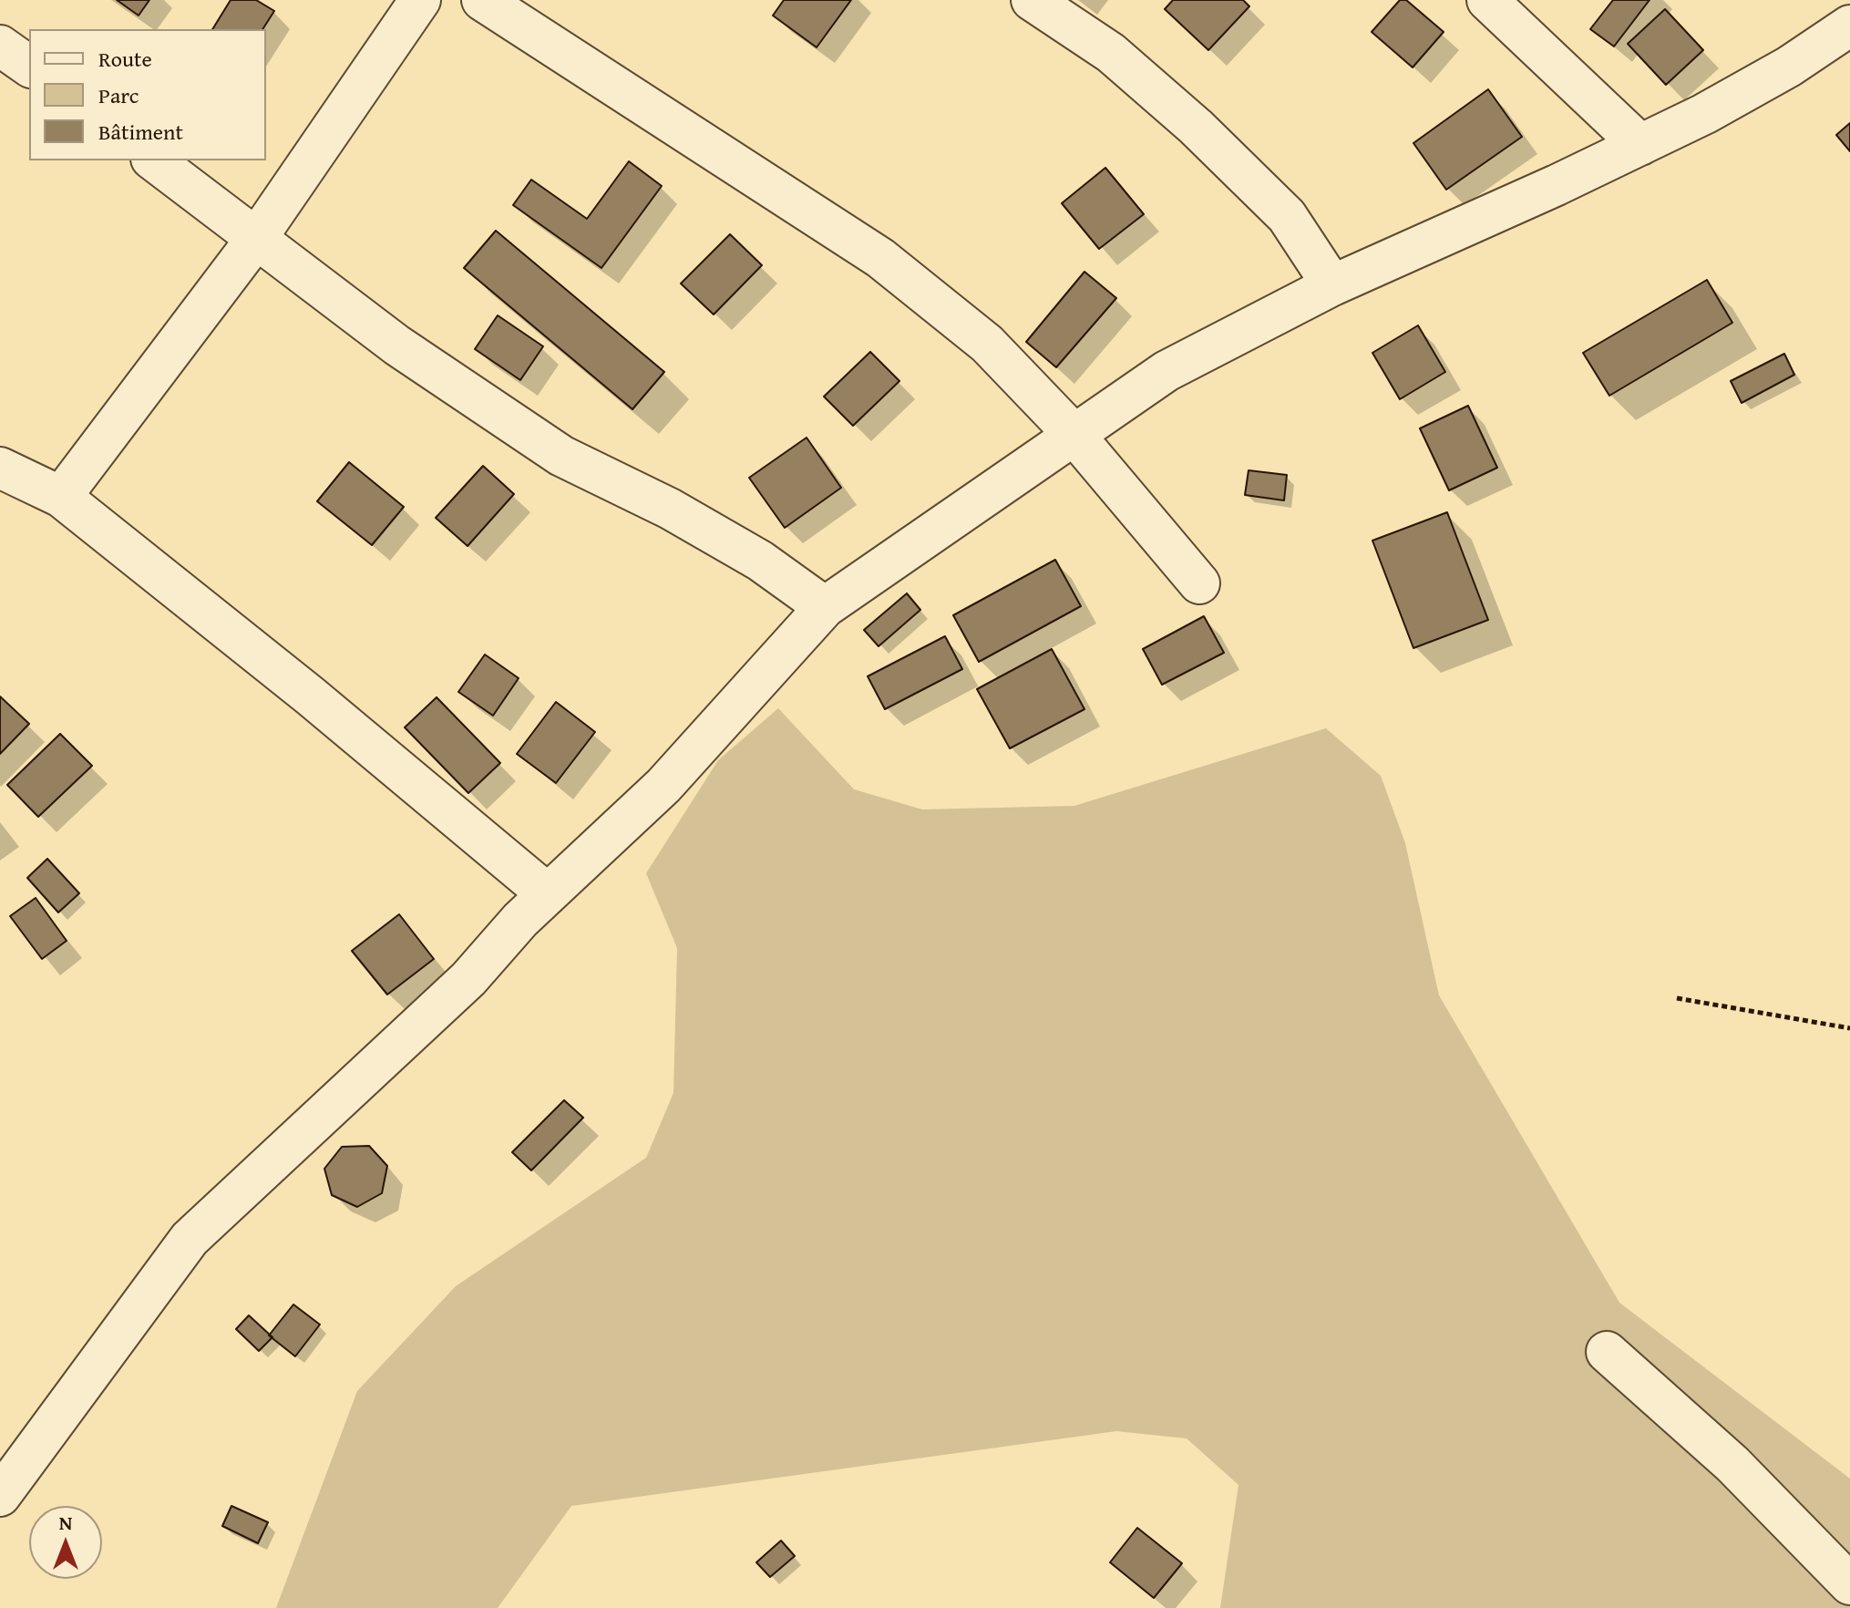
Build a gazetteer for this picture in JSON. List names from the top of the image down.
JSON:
{
  "legend": ["Route", "Parc", "Bâtiment"],
  "north": "top"
}
